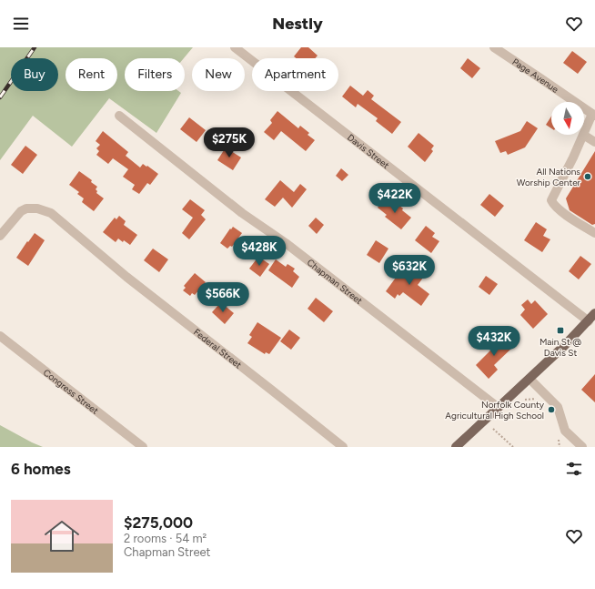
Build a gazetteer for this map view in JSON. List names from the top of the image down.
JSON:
{
  "streets": {
    "street": [
      "Page Avenue",
      "Davis Street",
      "Chapman Street",
      "Federal Street",
      "Congress Street"
    ]
  },
  "places": {
    "other": ["All Nations Worship Center", "Norfolk County Agricultural High School"],
    "transit": ["Main St @ Davis St"]
  },
  "north": "bottom",
  "page": {
    "header": "Nestly",
    "chip": [
      "Buy",
      "Rent",
      "Filters",
      "New",
      "Apartment"
    ],
    "price": [
      "$275K",
      "$422K",
      "$428K",
      "$632K",
      "$566K",
      "$432K"
    ],
    "heading": "6 homes",
    "list": [
      {
        "name": "$275,000",
        "note": "2 rooms · 54 m² · Chapman Street"
      }
    ]
  }
}
